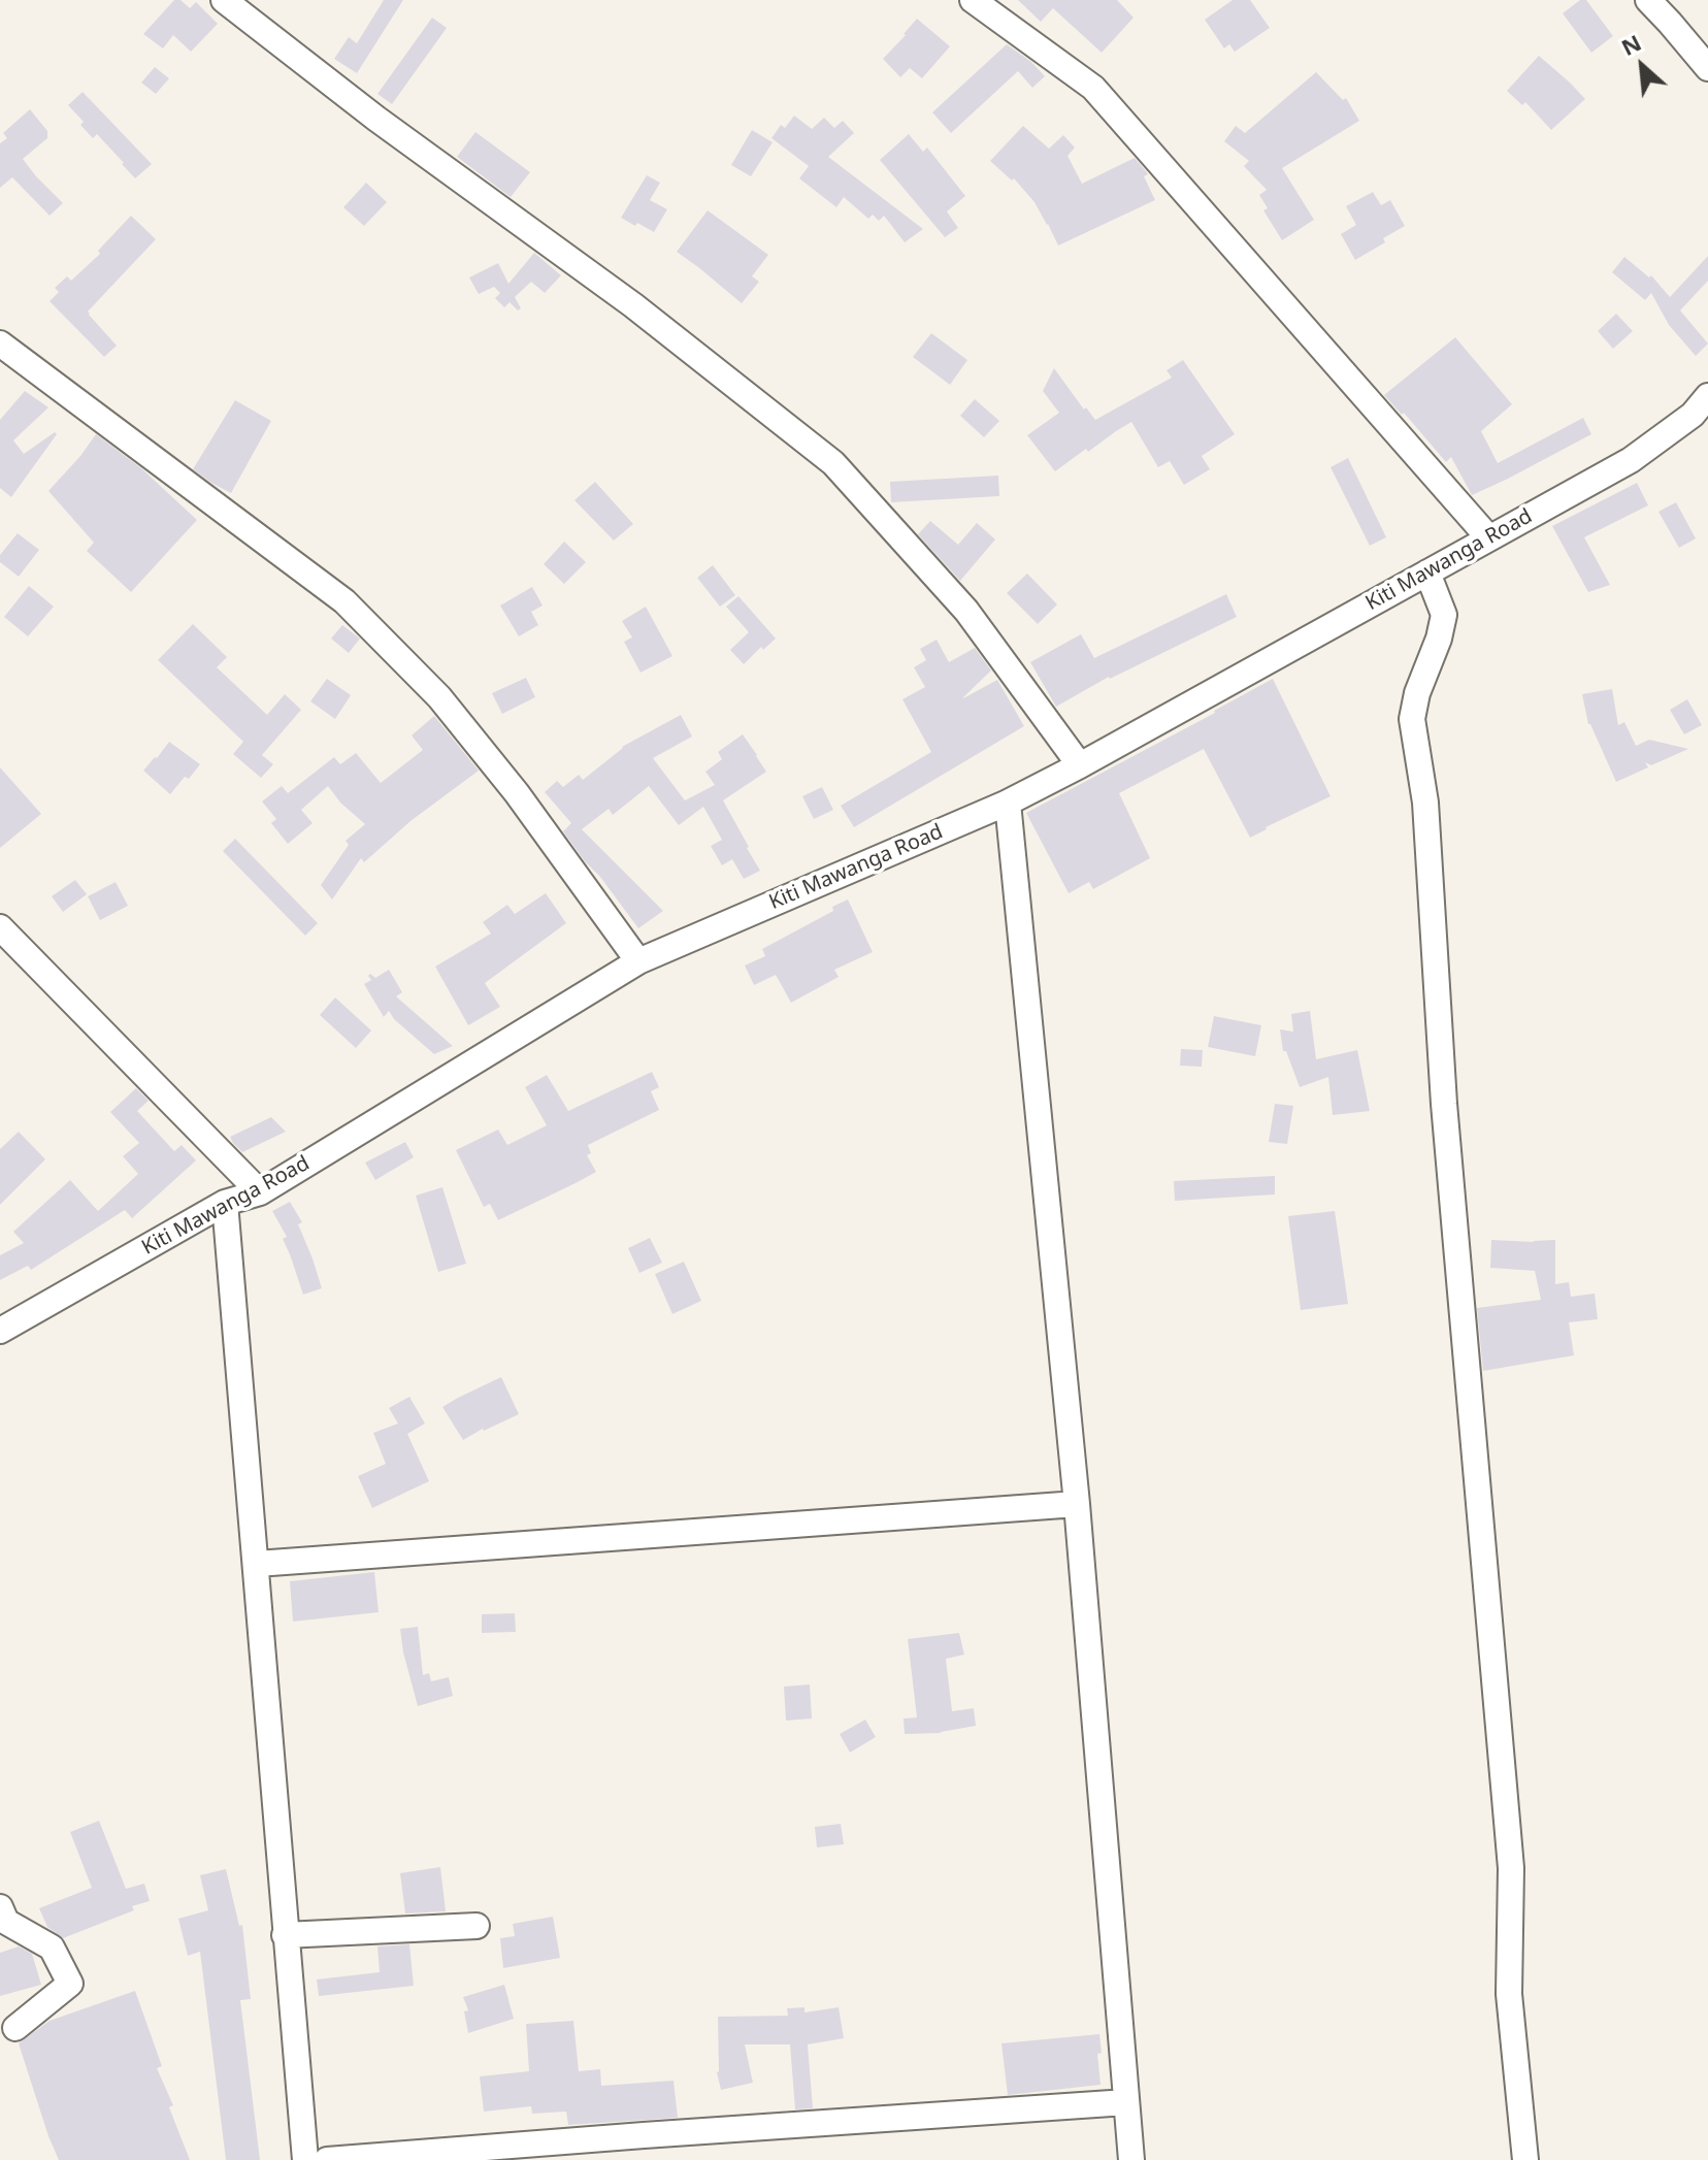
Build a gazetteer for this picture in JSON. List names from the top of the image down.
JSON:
{
  "streets": {
    "street": ["Kiti Mawanga Road"]
  },
  "north": "top left"
}
